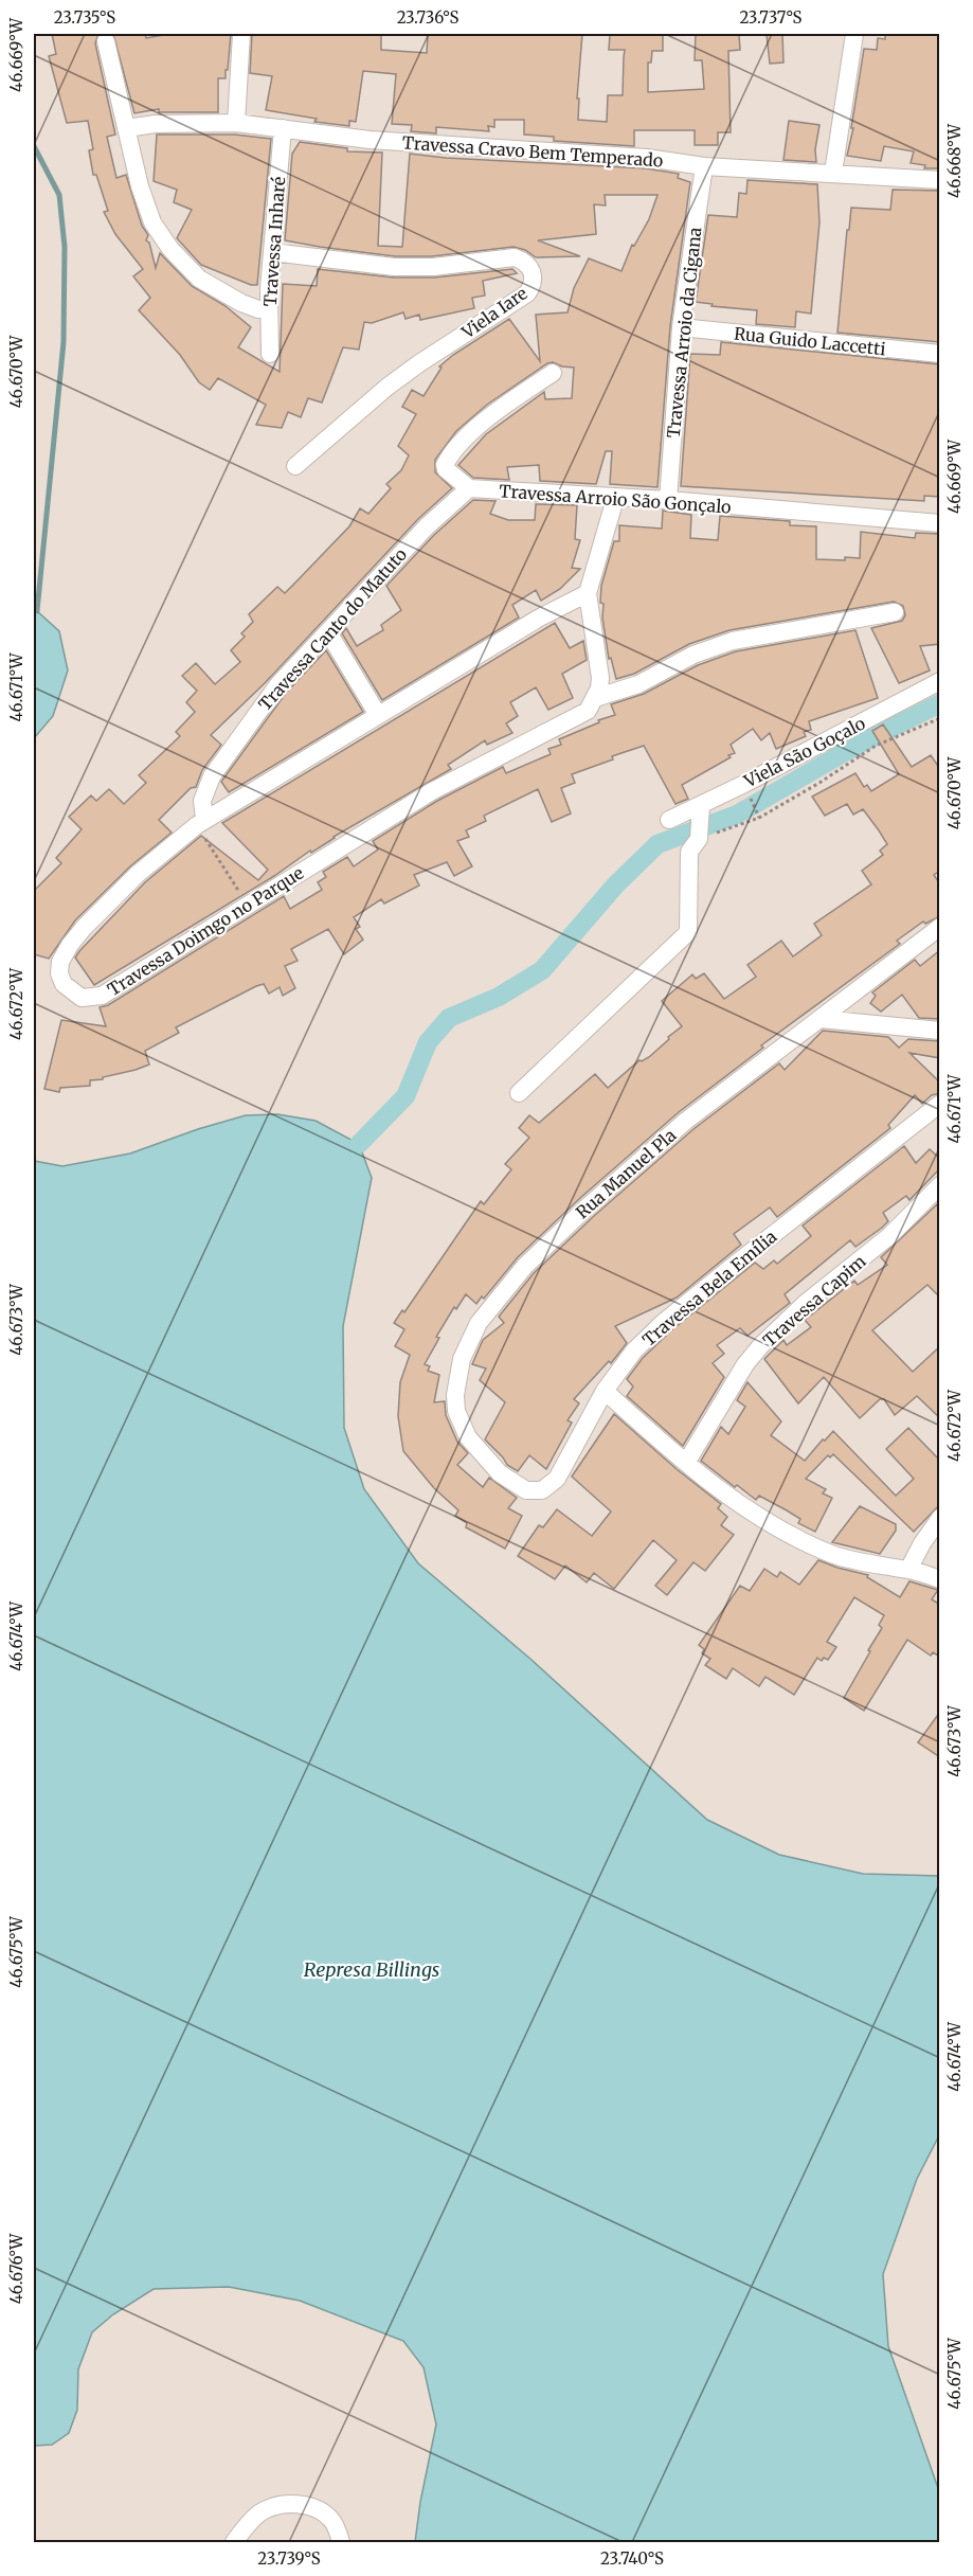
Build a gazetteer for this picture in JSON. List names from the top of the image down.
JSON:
{
  "streets": {
    "street": [
      "Travessa Cravo Bem Temperado",
      "Travessa Inharé",
      "Viela Iare",
      "Travessa Arroio da Cigana",
      "Rua Guido Laccetti",
      "Travessa Arroio São Gonçalo",
      "Travessa Canto do Matuto",
      "Viela São Goçalo",
      "Travessa Doimgo no Parque",
      "Rua Manuel Pla",
      "Travessa Bela Emília",
      "Travessa Capim"
    ]
  },
  "crossings": [
    ["Travessa Cravo Bem Temperado", "Travessa Inharé"],
    ["Travessa Cravo Bem Temperado", "Travessa Arroio da Cigana"],
    ["Travessa Inharé", "Viela Iare"],
    ["Travessa Arroio da Cigana", "Rua Guido Laccetti"],
    ["Travessa Arroio da Cigana", "Travessa Arroio São Gonçalo"],
    ["Travessa Arroio São Gonçalo", "Travessa Canto do Matuto"],
    ["Travessa Canto do Matuto", "Travessa Doimgo no Parque"],
    ["Rua Manuel Pla", "Travessa Bela Emília"]
  ],
  "water": ["Represa Billings"],
  "coordinates": [
    "23.735°S",
    "23.736°S",
    "23.737°S",
    "46.669°W",
    "46.668°W",
    "46.670°W",
    "46.671°W",
    "46.672°W",
    "46.673°W",
    "46.674°W",
    "46.675°W",
    "46.676°W",
    "23.739°S",
    "23.740°S"
  ]
}
